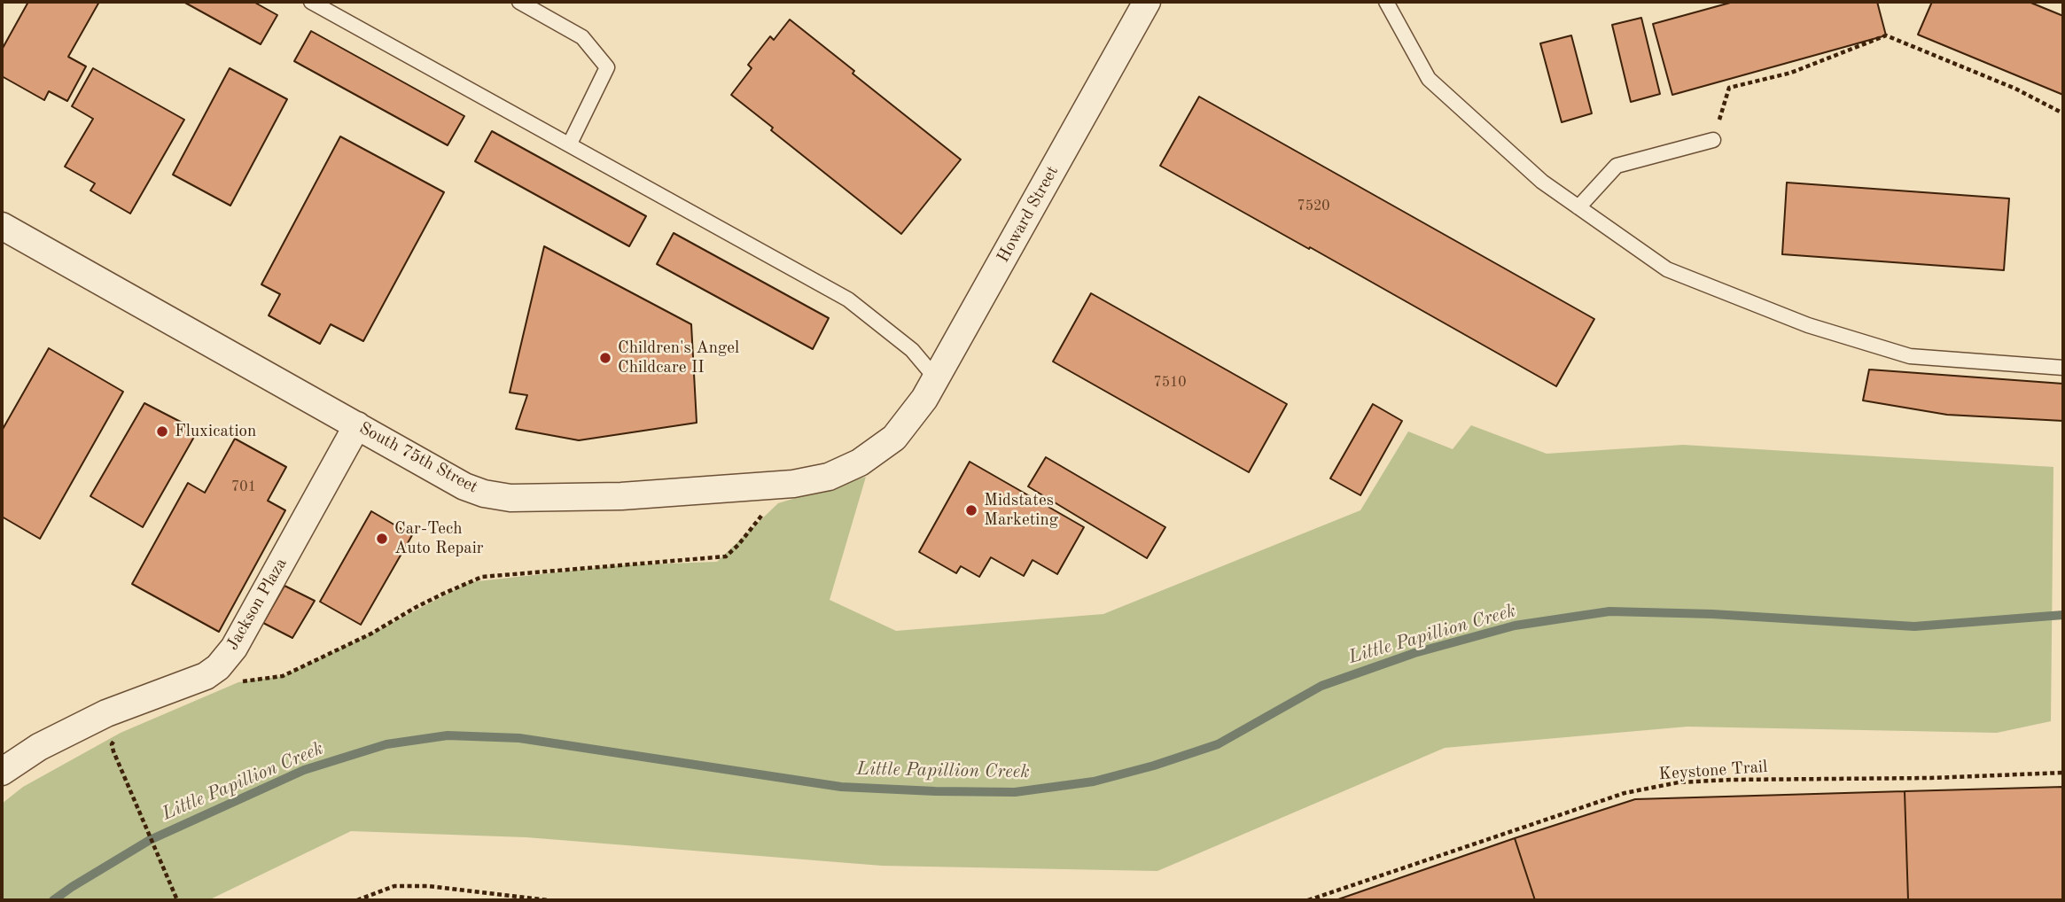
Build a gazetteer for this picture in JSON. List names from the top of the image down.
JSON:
{
  "streets": {
    "street": ["Howard Street", "South 75th Street", "Jackson Plaza"],
    "path": ["Keystone Trail"]
  },
  "crossings": [
    ["Howard Street", "South 75th Street"],
    ["South 75th Street", "Jackson Plaza"]
  ],
  "water": ["Little Papillion Creek"],
  "places": [
    "Children's Angel Childcare II",
    "Fluxication",
    "Midstates Marketing",
    "Car-Tech Auto Repair"
  ],
  "house_numbers": ["7520", "7510", "701"]
}
